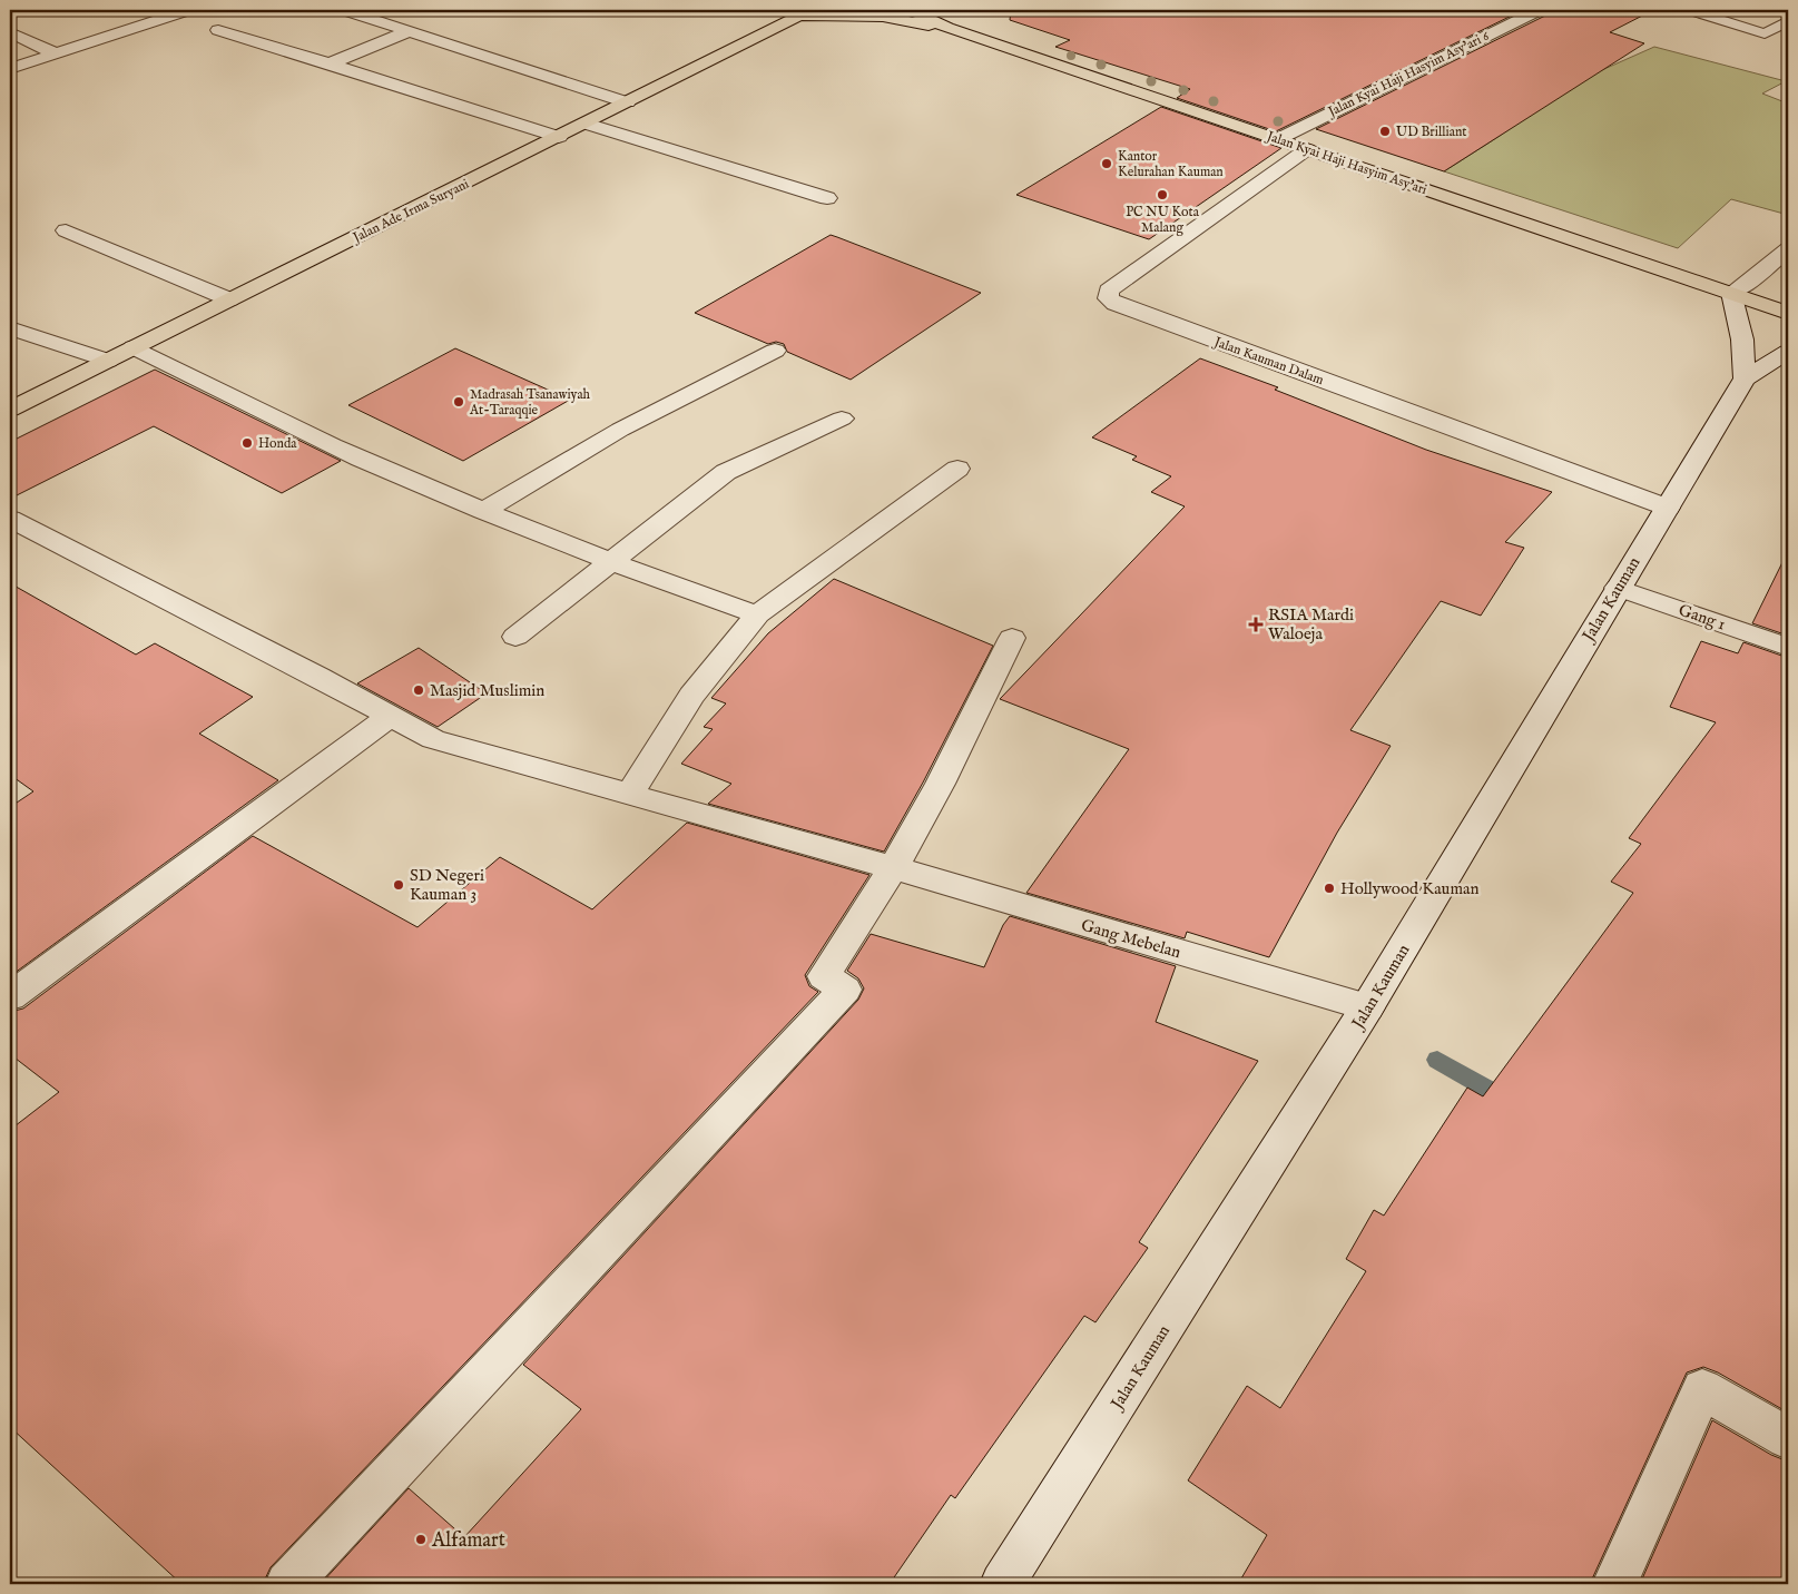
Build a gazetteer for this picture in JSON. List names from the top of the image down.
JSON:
{
  "streets": {
    "main road": ["Jalan Kyai Haji Hasyim Asy'ari", "Jalan Ade Irma Suryani"],
    "street": [
      "Jalan Kyai Haji Hasyim Asy'ari 6",
      "Jalan Kauman Dalam",
      "Jalan Kauman",
      "Gang 1",
      "Gang Mebelan"
    ]
  },
  "crossings": [
    ["Jalan Kyai Haji Hasyim Asy'ari 6", "Jalan Kyai Haji Hasyim Asy'ari"],
    ["Jalan Kyai Haji Hasyim Asy'ari", "Jalan Kauman Dalam"],
    ["Jalan Kauman Dalam", "Jalan Kauman"],
    ["Jalan Kauman", "Gang 1"],
    ["Jalan Kauman", "Gang Mebelan"]
  ],
  "places": {
    "other": [
      "UD Brilliant",
      "Kantor Kelurahan Kauman",
      "PC NU Kota Malang",
      "Madrasah Tsanawiyah At-Taraqqie",
      "Honda",
      "Masjid Muslimin",
      "SD Negeri Kauman 3",
      "Hollywood Kauman",
      "Alfamart"
    ],
    "health": ["RSIA Mardi Waloeja"]
  }
}
